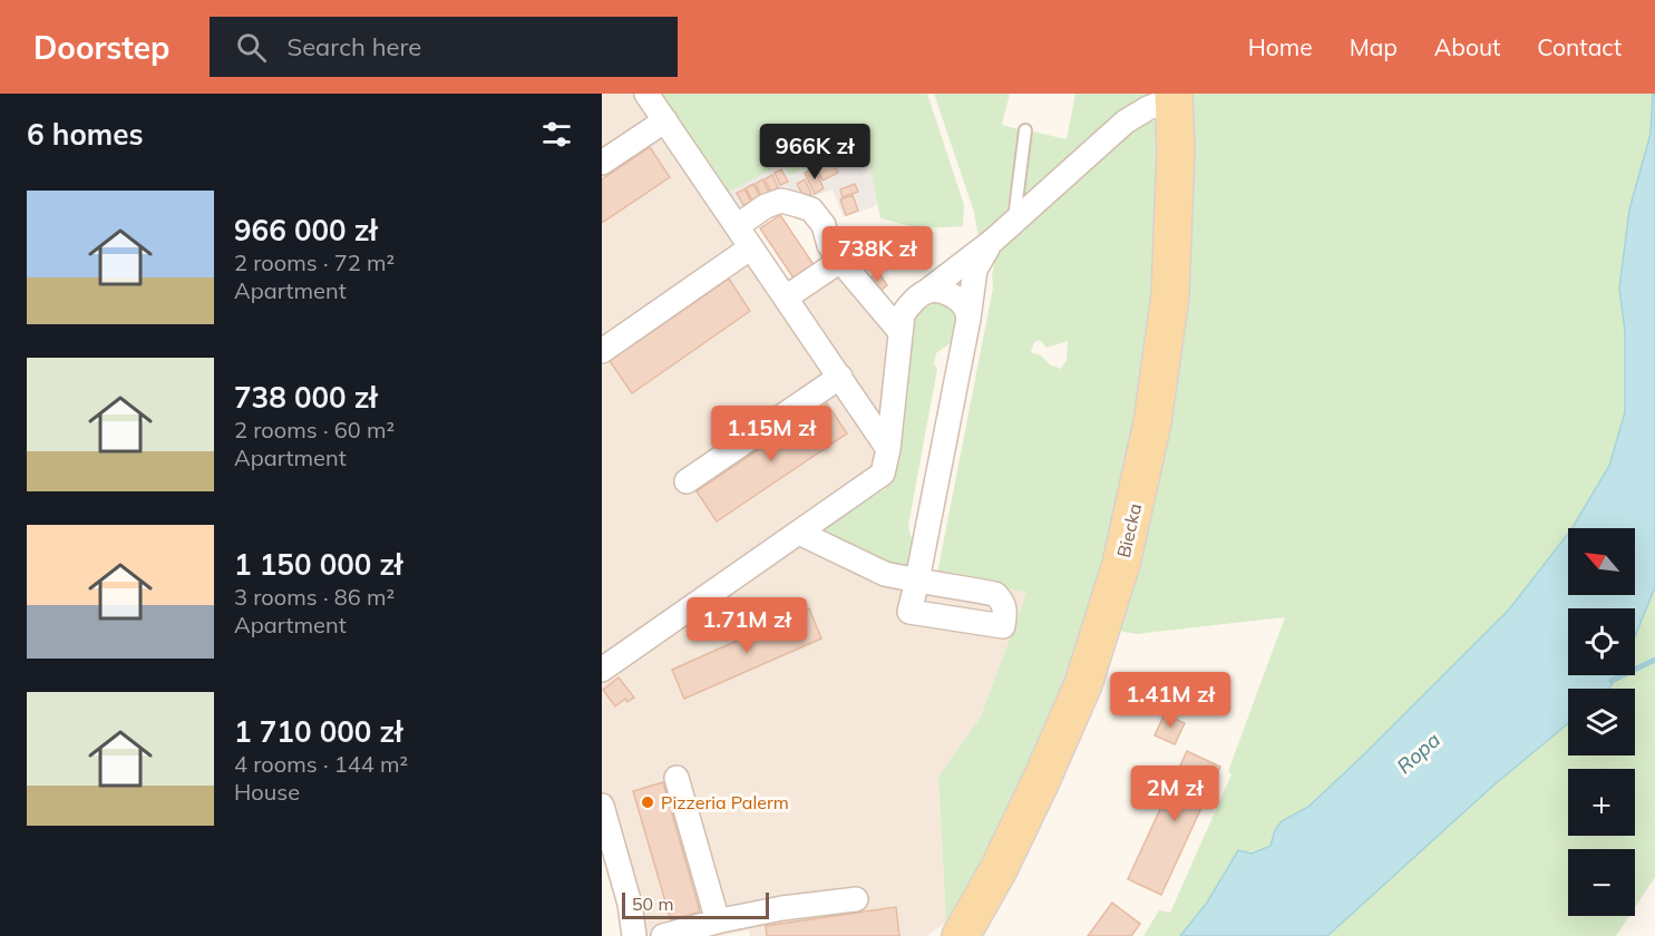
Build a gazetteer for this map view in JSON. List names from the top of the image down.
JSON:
{
  "streets": {
    "main road": ["Biecka"]
  },
  "water": ["Ropa"],
  "places": ["Pizzeria Palerm"],
  "scale_bar": "50 m",
  "north": "top left",
  "page": {
    "header": "Doorstep",
    "search": "Search here",
    "nav": [
      "Home",
      "Map",
      "About",
      "Contact"
    ],
    "heading": "6 homes",
    "price": [
      "966K zł",
      "738K zł",
      "1.15M zł",
      "1.71M zł",
      "1.41M zł",
      "2M zł"
    ],
    "list": [
      {
        "name": "966 000 zł",
        "note": "2 rooms · 72 m² · Apartment"
      },
      {
        "name": "738 000 zł",
        "note": "2 rooms · 60 m² · Apartment"
      },
      {
        "name": "1 150 000 zł",
        "note": "3 rooms · 86 m² · Apartment"
      },
      {
        "name": "1 710 000 zł",
        "note": "4 rooms · 144 m² · House"
      }
    ],
    "map_buttons": ["+", "−"],
    "scale": "50 m"
  }
}
